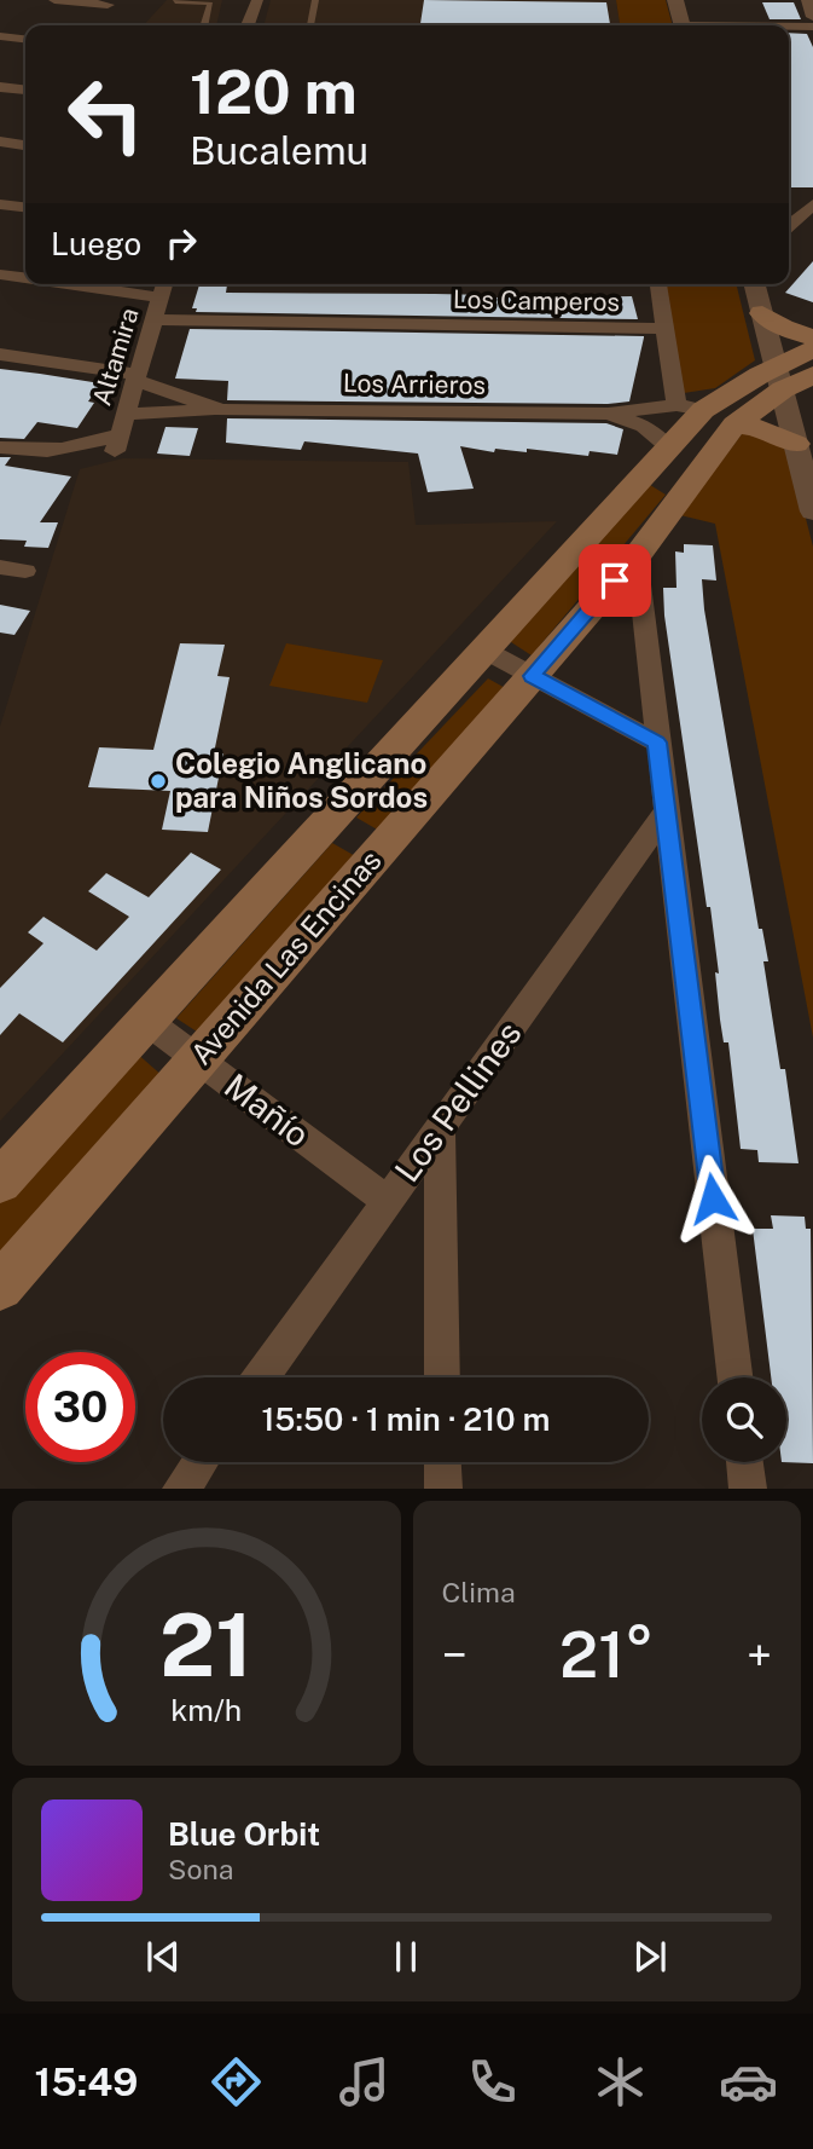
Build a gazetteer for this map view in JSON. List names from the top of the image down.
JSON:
{
  "streets": {
    "main road": ["Avenida Las Encinas"],
    "street": [
      "Los Camperos",
      "Altamira",
      "Los Arrieros",
      "Los Pellines",
      "Mañío"
    ]
  },
  "crossings": [
    ["Los Camperos", "Altamira"],
    ["Altamira", "Los Arrieros"],
    ["Los Arrieros", "Avenida Las Encinas"],
    ["Avenida Las Encinas", "Mañío"],
    ["Los Pellines", "Mañío"]
  ],
  "places": ["Colegio Anglicano para Niños Sordos"],
  "page": {
    "turn": ["120 m", "Bucalemu"],
    "then": "Luego",
    "limit": "30",
    "trip": "15:50 · 1 min · 210 m",
    "tile": "Clima",
    "heat": ["−", "21°", "+"],
    "song": ["Blue Orbit", "Sona"],
    "tabs": "15:49",
    "gauge": ["21", "km/h"]
  }
}
